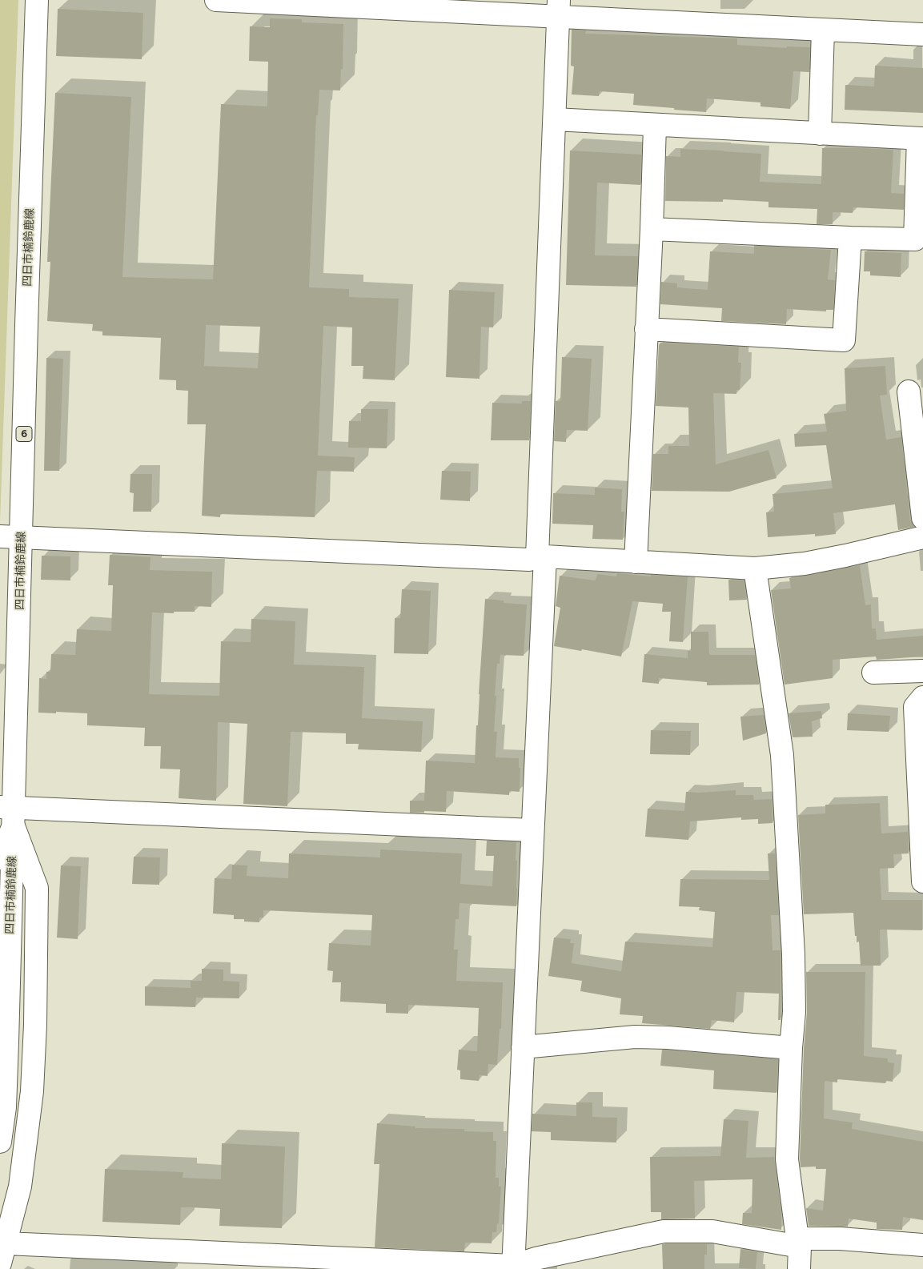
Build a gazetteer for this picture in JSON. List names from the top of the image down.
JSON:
{
  "streets": {
    "street": ["四日市楠鈴鹿線", "6"]
  }
}
